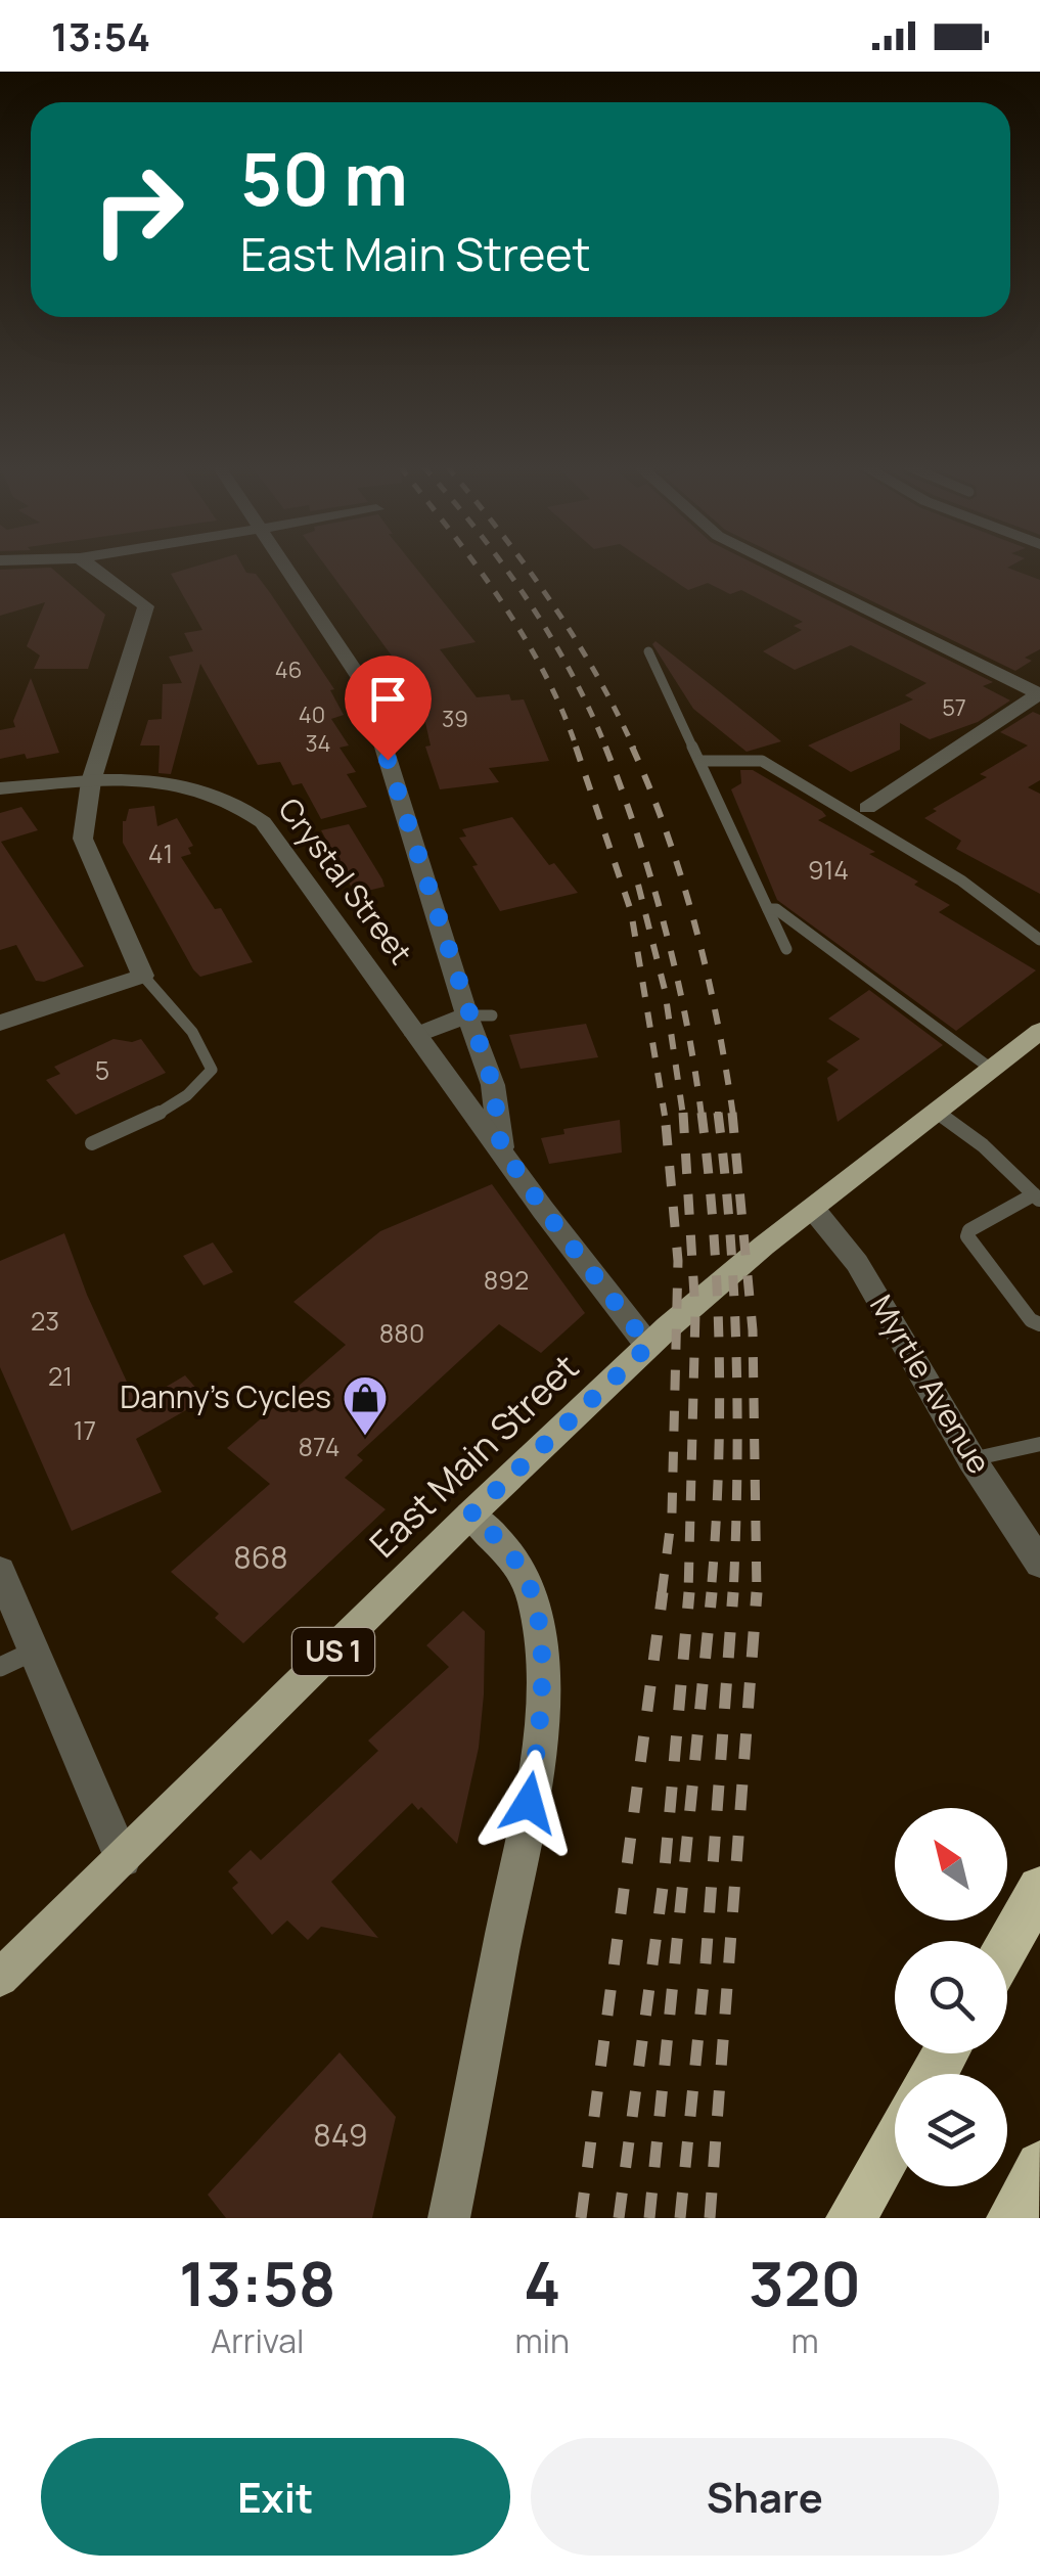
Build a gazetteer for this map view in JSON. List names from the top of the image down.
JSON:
{
  "streets": {
    "main road": ["East Main Street", "US 1"],
    "street": ["Crystal Street", "Myrtle Avenue"]
  },
  "crossings": [
    ["Crystal Street", "East Main Street"],
    ["Myrtle Avenue", "East Main Street"]
  ],
  "places": {
    "shop": ["Danny's Cycles"]
  },
  "house_numbers": [
    "46",
    "57",
    "40",
    "39",
    "34",
    "41",
    "914",
    "5",
    "892",
    "23",
    "880",
    "21",
    "17",
    "874",
    "868",
    "849"
  ],
  "north": "top left",
  "page": {
    "status": "13:54",
    "turn": ["50 m", "East Main Street"],
    "eta": [
      "13:58",
      "Arrival",
      "4",
      "min",
      "320",
      "m"
    ],
    "buttons": ["Exit", "Share"]
  }
}
